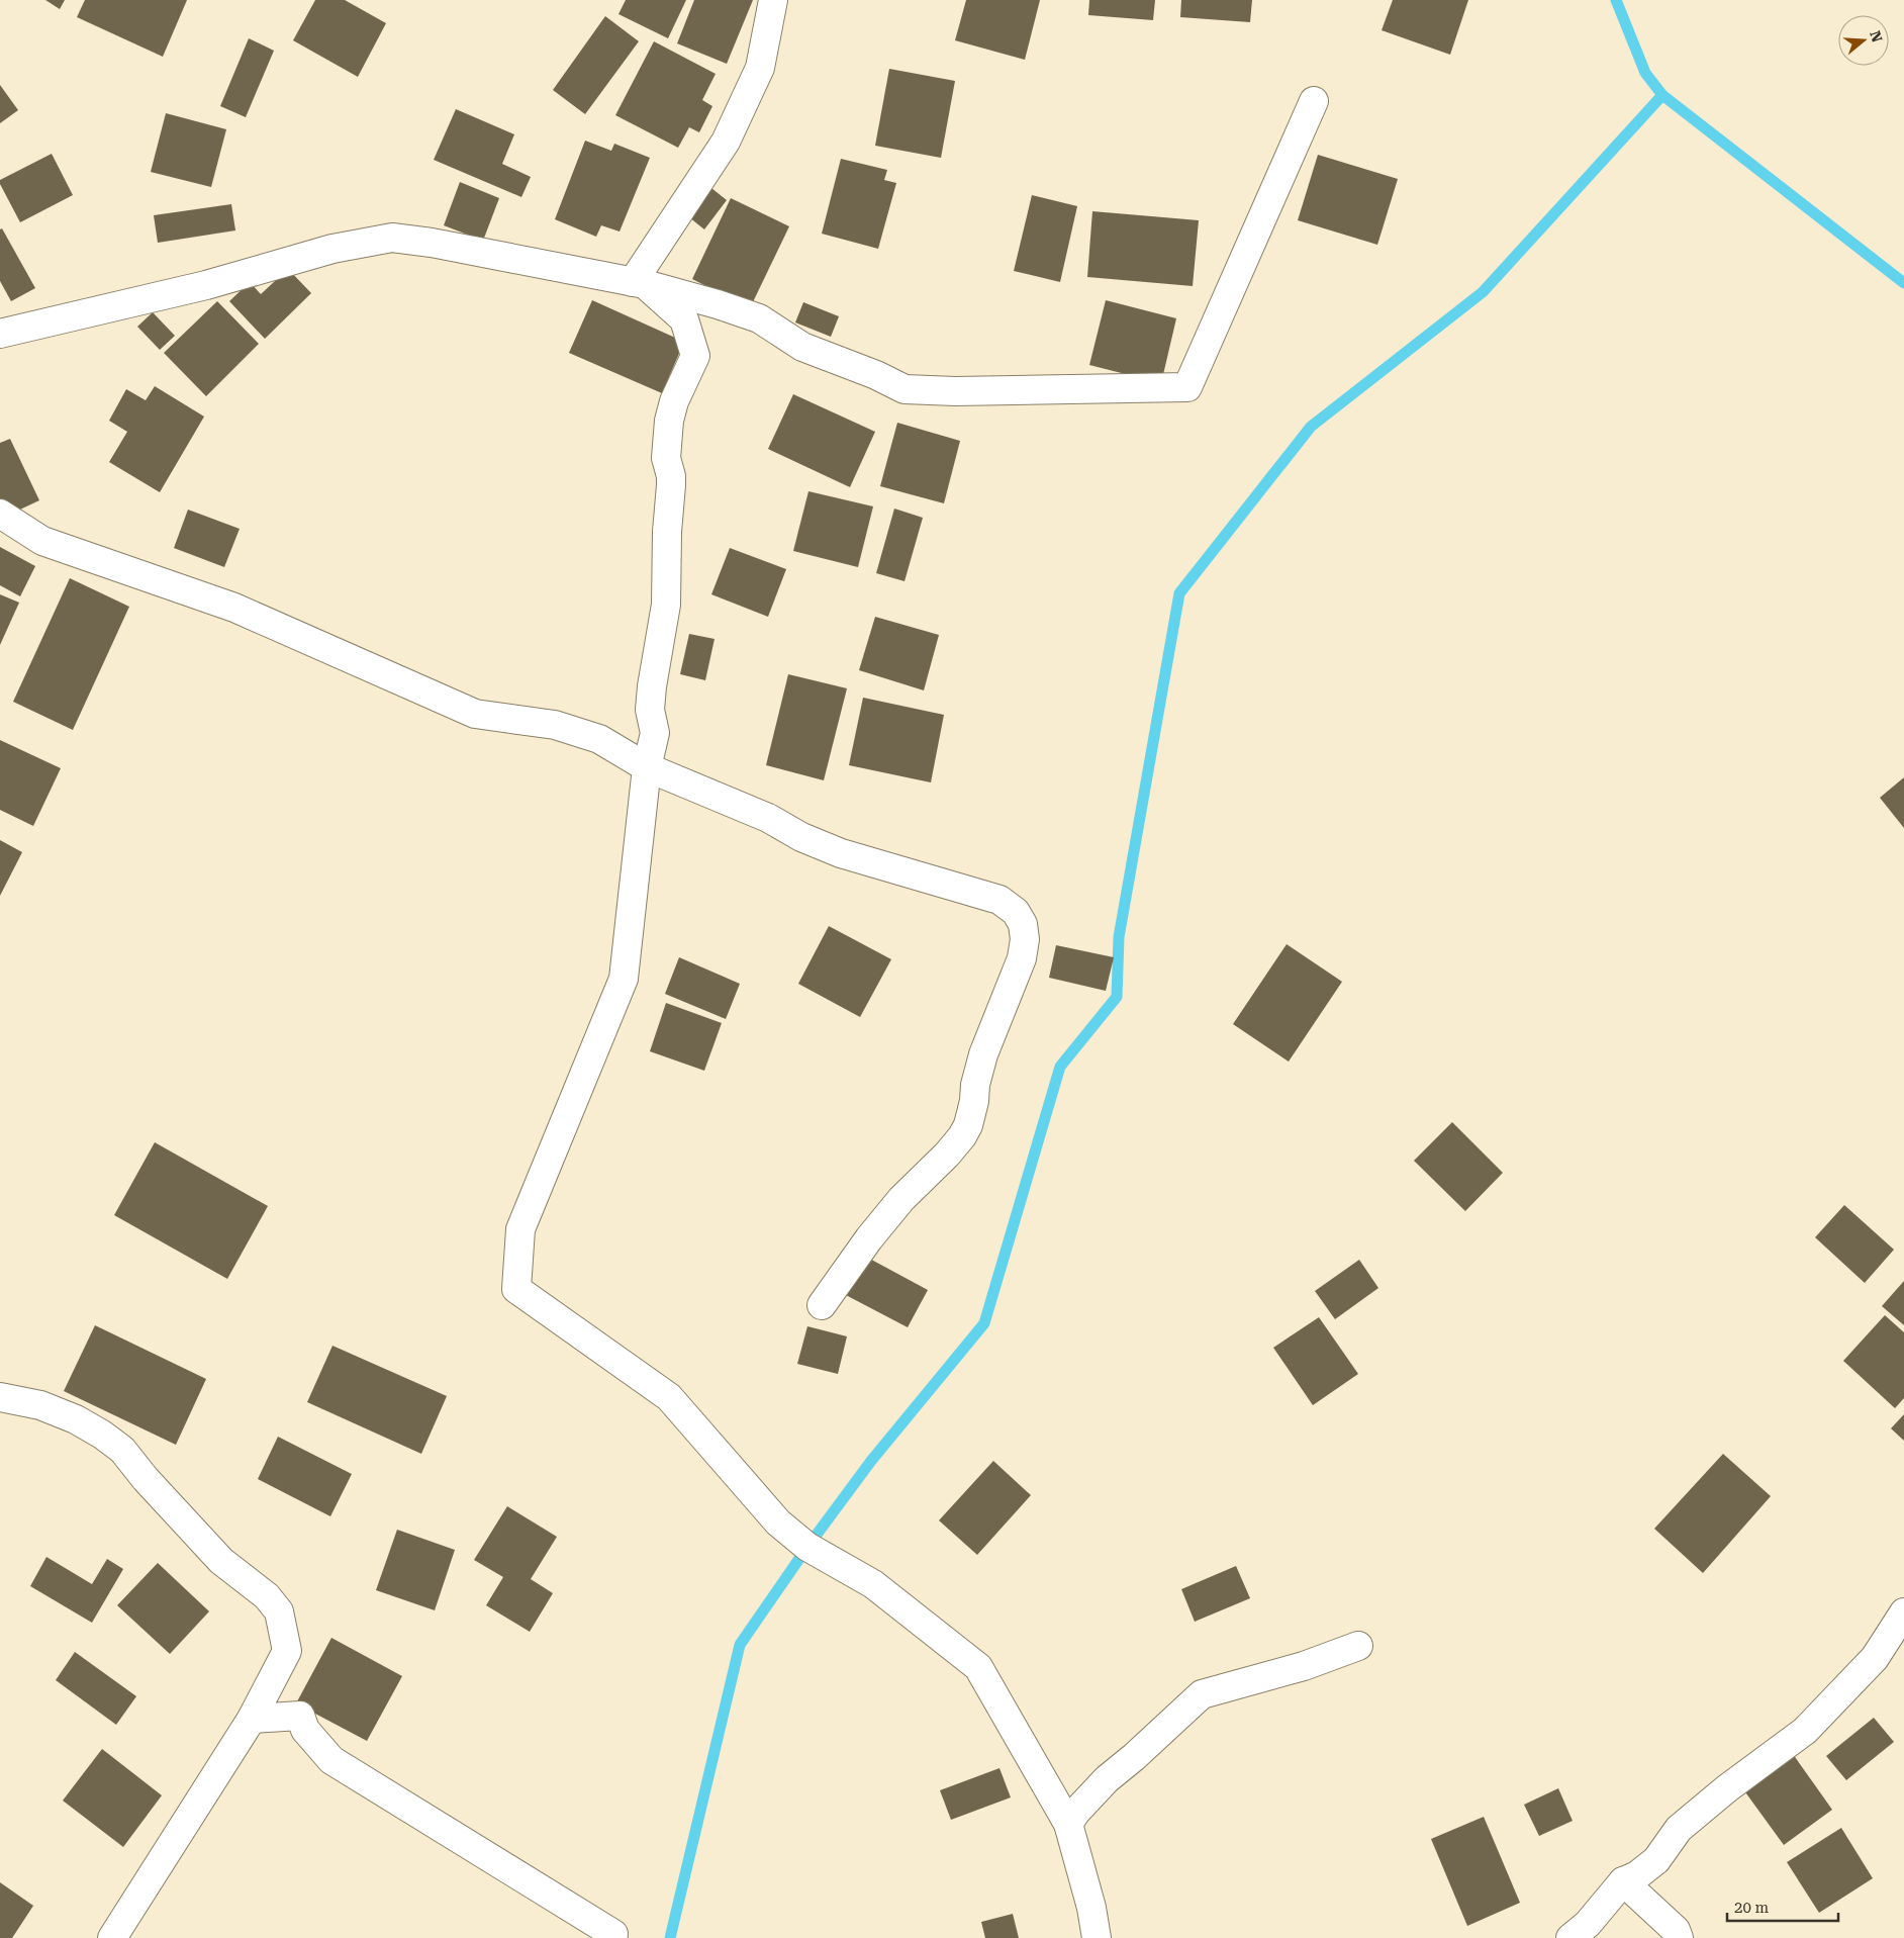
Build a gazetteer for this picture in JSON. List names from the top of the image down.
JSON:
{
  "scale_bar": "20 m",
  "north": "right"
}
